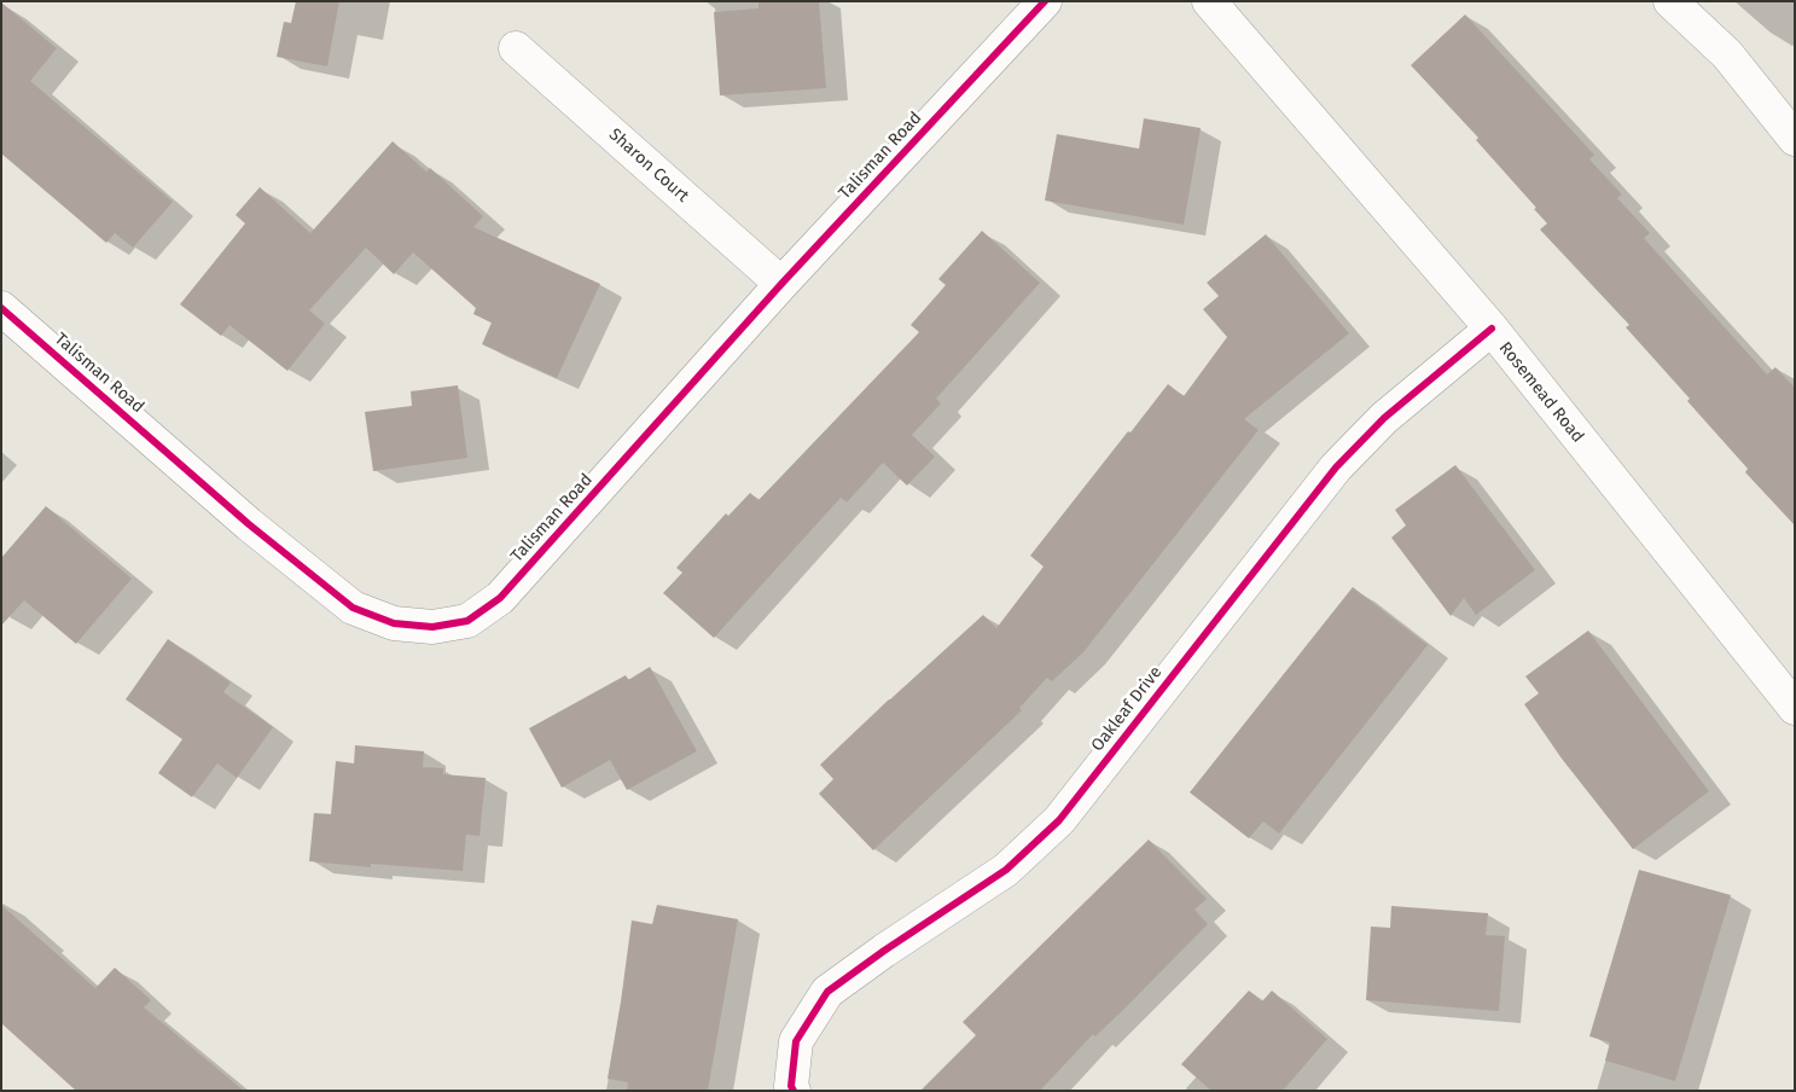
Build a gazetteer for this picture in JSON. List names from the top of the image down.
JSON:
{
  "streets": {
    "street": [
      "Talisman Road",
      "Sharon Court",
      "Rosemead Road",
      "Oakleaf Drive"
    ]
  },
  "crossings": [
    ["Talisman Road", "Sharon Court"],
    ["Rosemead Road", "Oakleaf Drive"]
  ]
}
